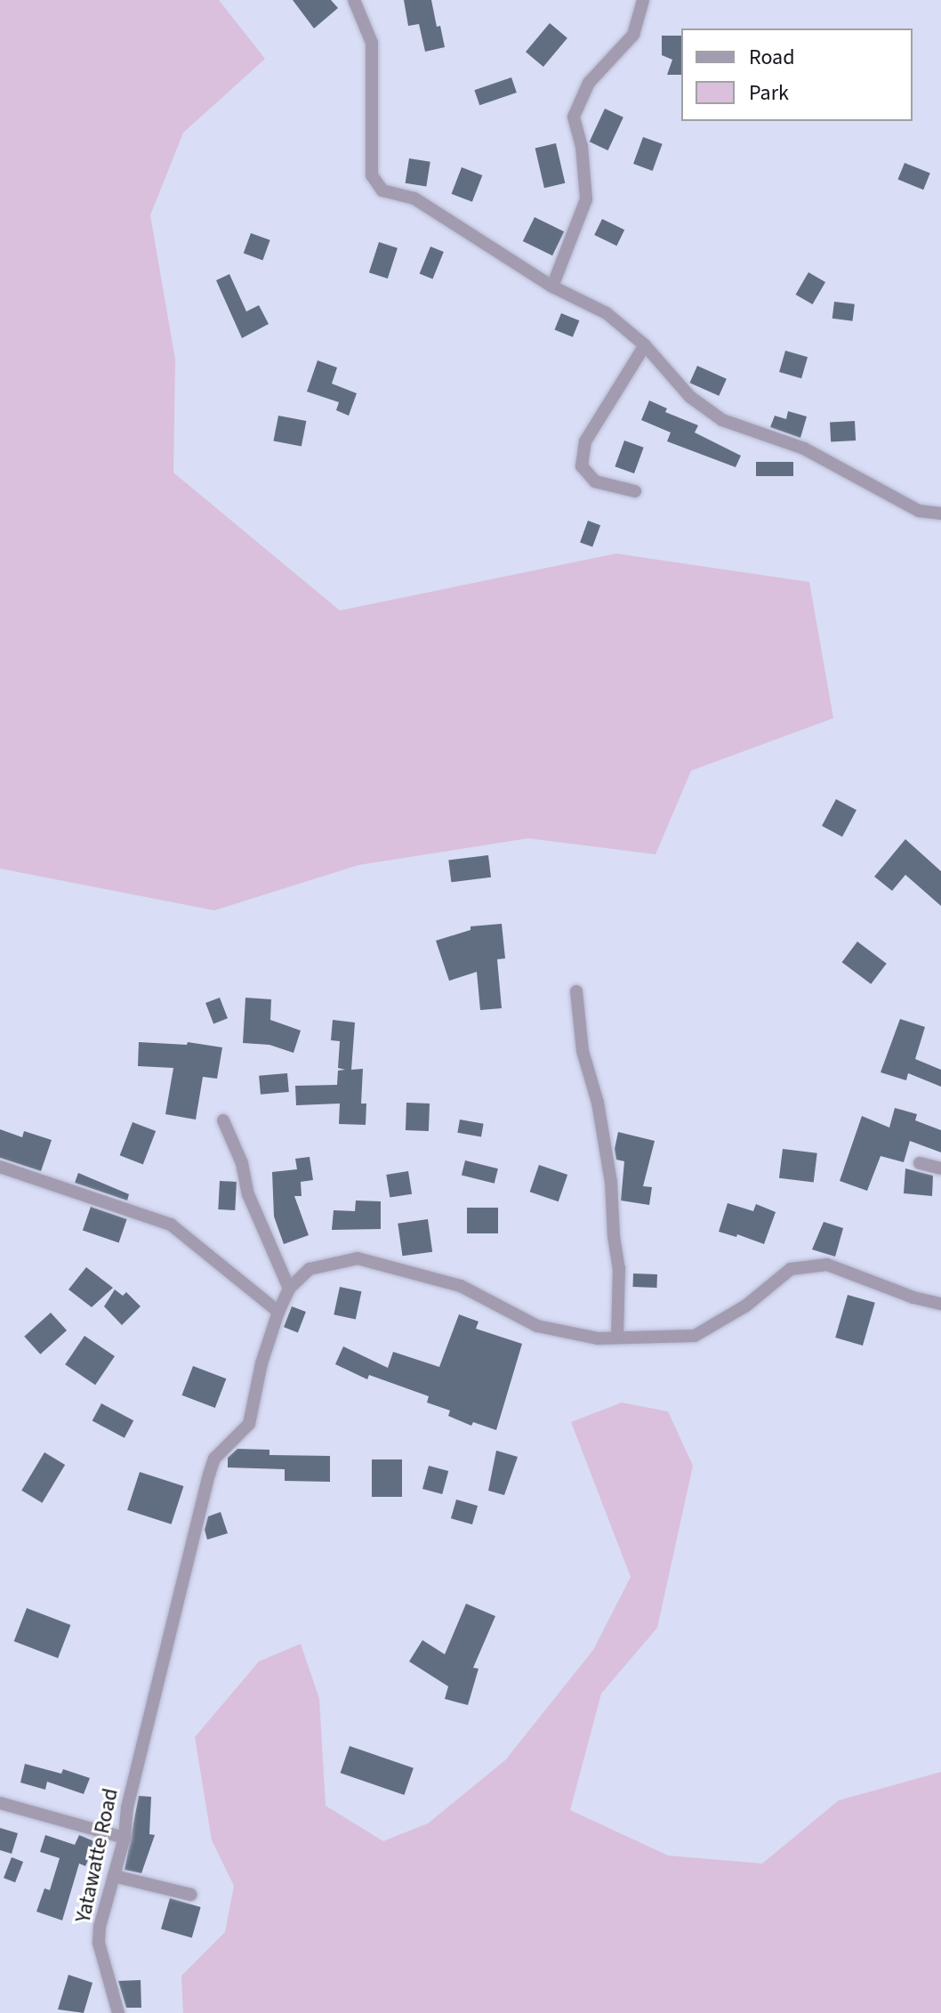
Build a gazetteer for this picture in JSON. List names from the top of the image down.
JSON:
{
  "streets": {
    "street": ["Yatawatte Road"]
  },
  "legend": ["Road", "Park"]
}
